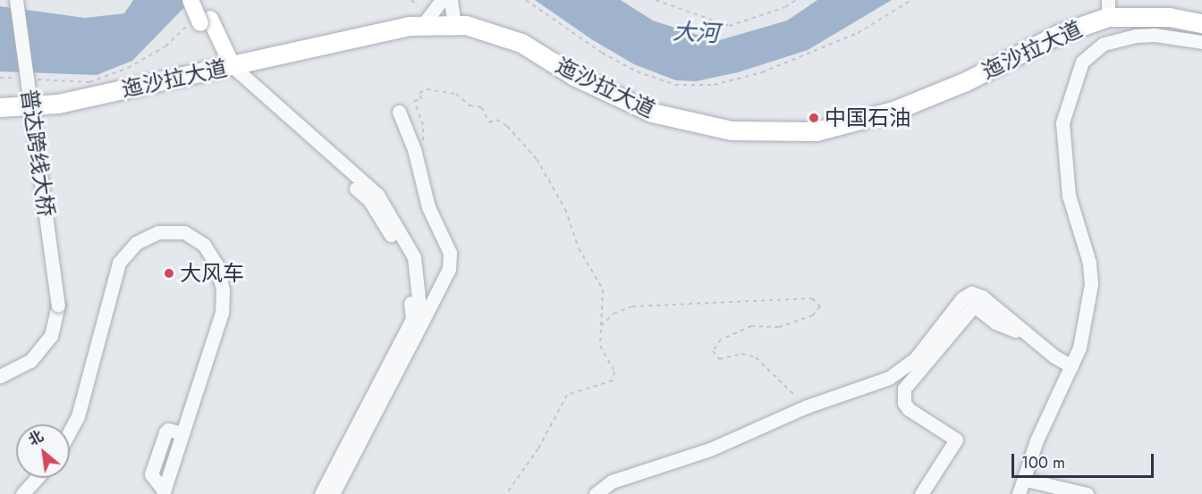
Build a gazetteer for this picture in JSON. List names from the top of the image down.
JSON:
{
  "streets": {
    "highway": ["迤沙拉大道"],
    "street": ["普达跨线大桥"]
  },
  "water": ["大河"],
  "places": ["中国石油", "大风车"],
  "scale_bar": "100 m",
  "north": "top left"
}
